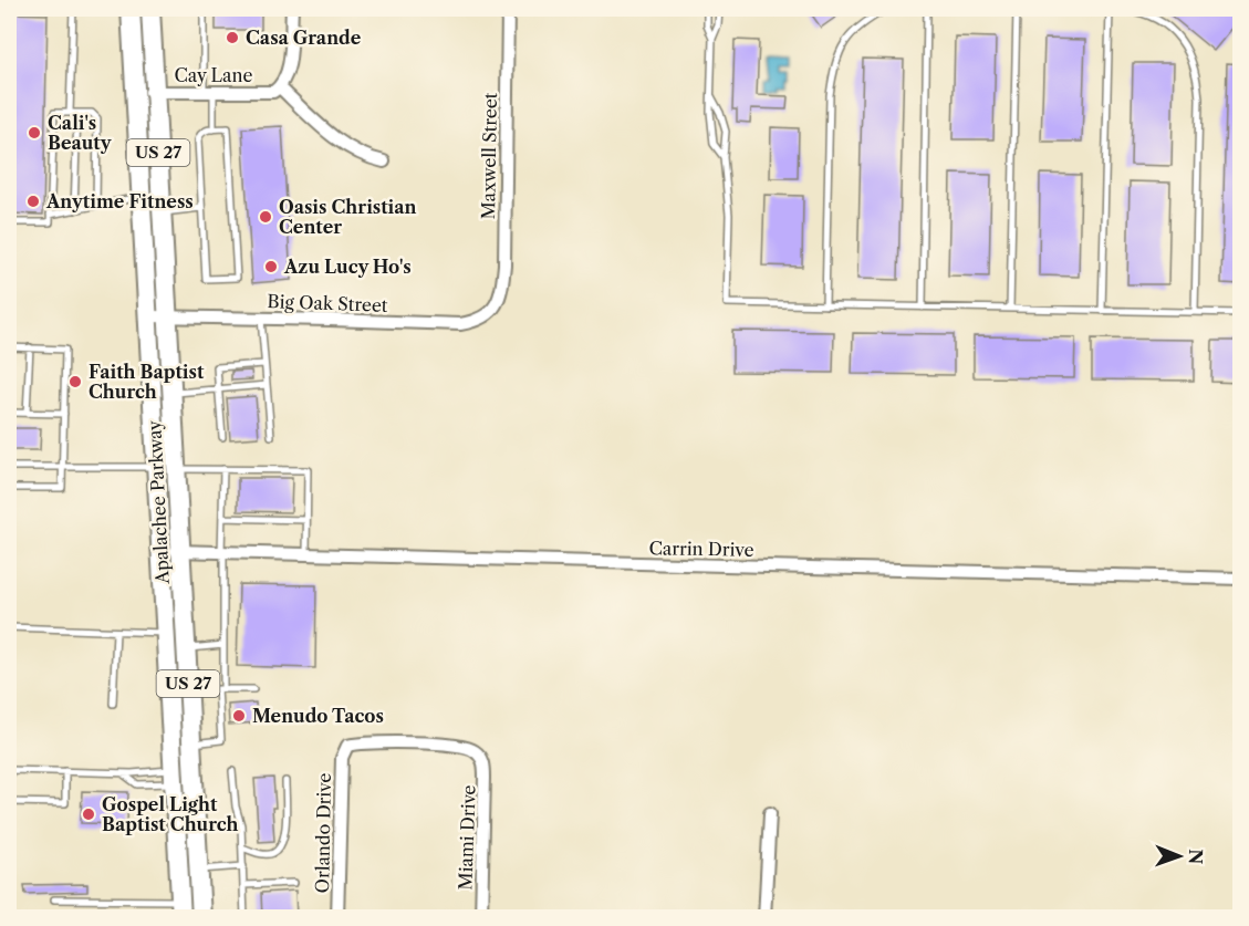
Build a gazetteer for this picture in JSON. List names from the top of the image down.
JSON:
{
  "streets": {
    "main road": ["US 27", "Apalachee Parkway"],
    "street": [
      "Cay Lane",
      "Maxwell Street",
      "Big Oak Street",
      "Carrin Drive",
      "Orlando Drive",
      "Miami Drive"
    ]
  },
  "crossings": [
    ["Cay Lane", "Apalachee Parkway"],
    ["Maxwell Street", "Big Oak Street"],
    ["Big Oak Street", "Apalachee Parkway"],
    ["Apalachee Parkway", "Carrin Drive"],
    ["Orlando Drive", "Miami Drive"]
  ],
  "places": [
    "Casa Grande",
    "Cali's Beauty",
    "Anytime Fitness",
    "Oasis Christian Center",
    "Azu Lucy Ho's",
    "Faith Baptist Church",
    "Menudo Tacos",
    "Gospel Light Baptist Church"
  ],
  "north": "right"
}
